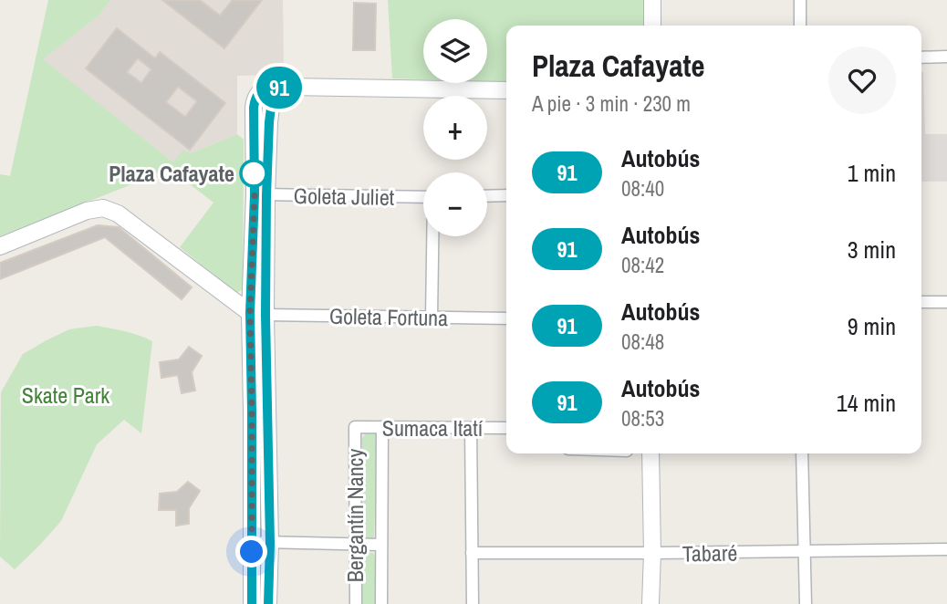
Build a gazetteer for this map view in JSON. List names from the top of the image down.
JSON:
{
  "streets": {
    "street": [
      "Goleta Juliet",
      "Goleta Fortuna",
      "Sumaca Itatí",
      "Bergantín Nancy",
      "Tabaré"
    ]
  },
  "crossings": [
    ["Sumaca Itatí", "Bergantín Nancy"]
  ],
  "parks": ["Skate Park"],
  "places": ["Plaza Cafayate"],
  "lines": ["bus line 91"],
  "page": {
    "on_map": "91",
    "map_buttons": ["+", "−"],
    "heading": ["Plaza Cafayate", "A pie · 3 min · 230 m"],
    "list": [
      {
        "mark": "91",
        "name": "Autobús",
        "note": "08:40",
        "value": "1 min"
      },
      {
        "mark": "91",
        "name": "Autobús",
        "note": "08:42",
        "value": "3 min"
      },
      {
        "mark": "91",
        "name": "Autobús",
        "note": "08:48",
        "value": "9 min"
      },
      {
        "mark": "91",
        "name": "Autobús",
        "note": "08:53",
        "value": "14 min"
      }
    ]
  }
}
